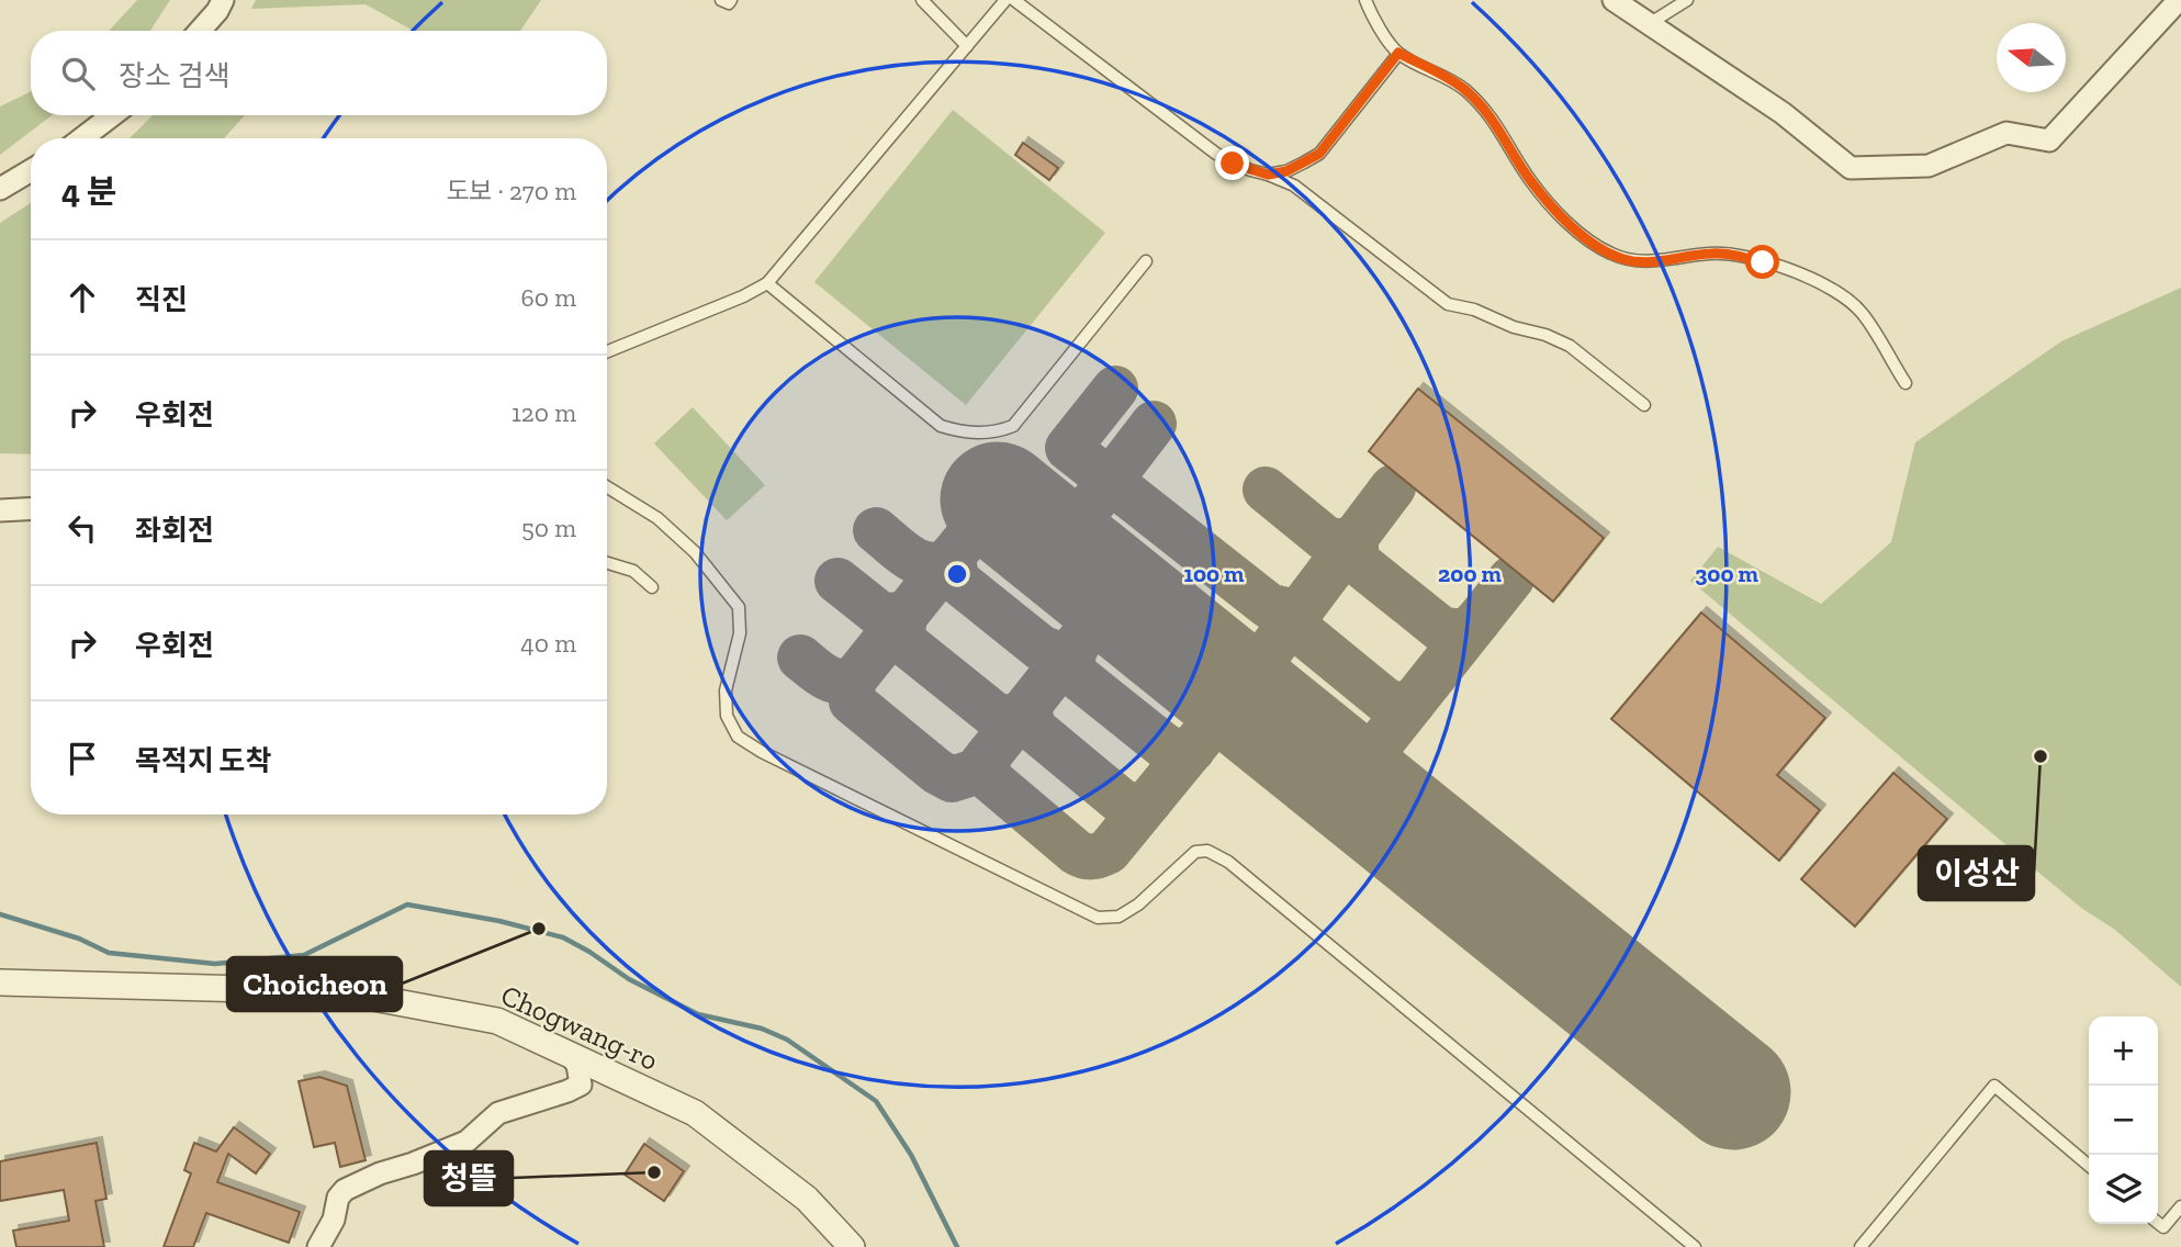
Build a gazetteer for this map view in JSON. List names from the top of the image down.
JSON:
{
  "streets": {
    "street": ["Chogwang-ro"]
  },
  "places": ["이성산", "Choicheon", "청뜰"],
  "north": "left",
  "page": {
    "search": "장소 검색",
    "heading": ["4 분", "도보 · 270 m"],
    "list": [
      ["직진", "60 m"],
      ["우회전", "120 m"],
      ["좌회전", "50 m"],
      ["우회전", "40 m"],
      "목적지 도착"
    ],
    "map_buttons": ["+", "−"]
  },
  "rings": ["100 m", "200 m", "300 m"]
}
